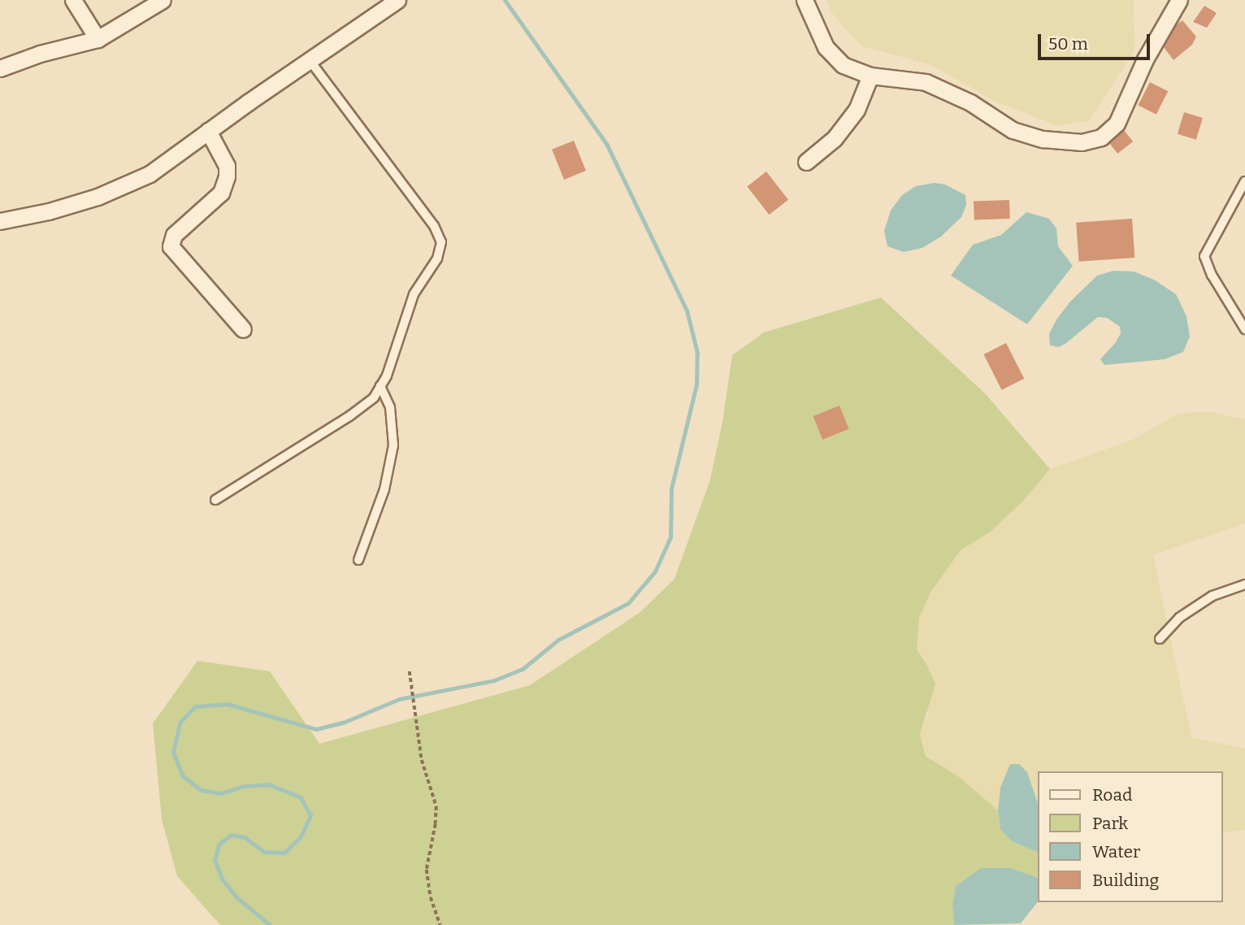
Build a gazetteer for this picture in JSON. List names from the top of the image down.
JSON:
{
  "legend": [
    "Road",
    "Park",
    "Water",
    "Building"
  ],
  "scale_bar": "50 m"
}
